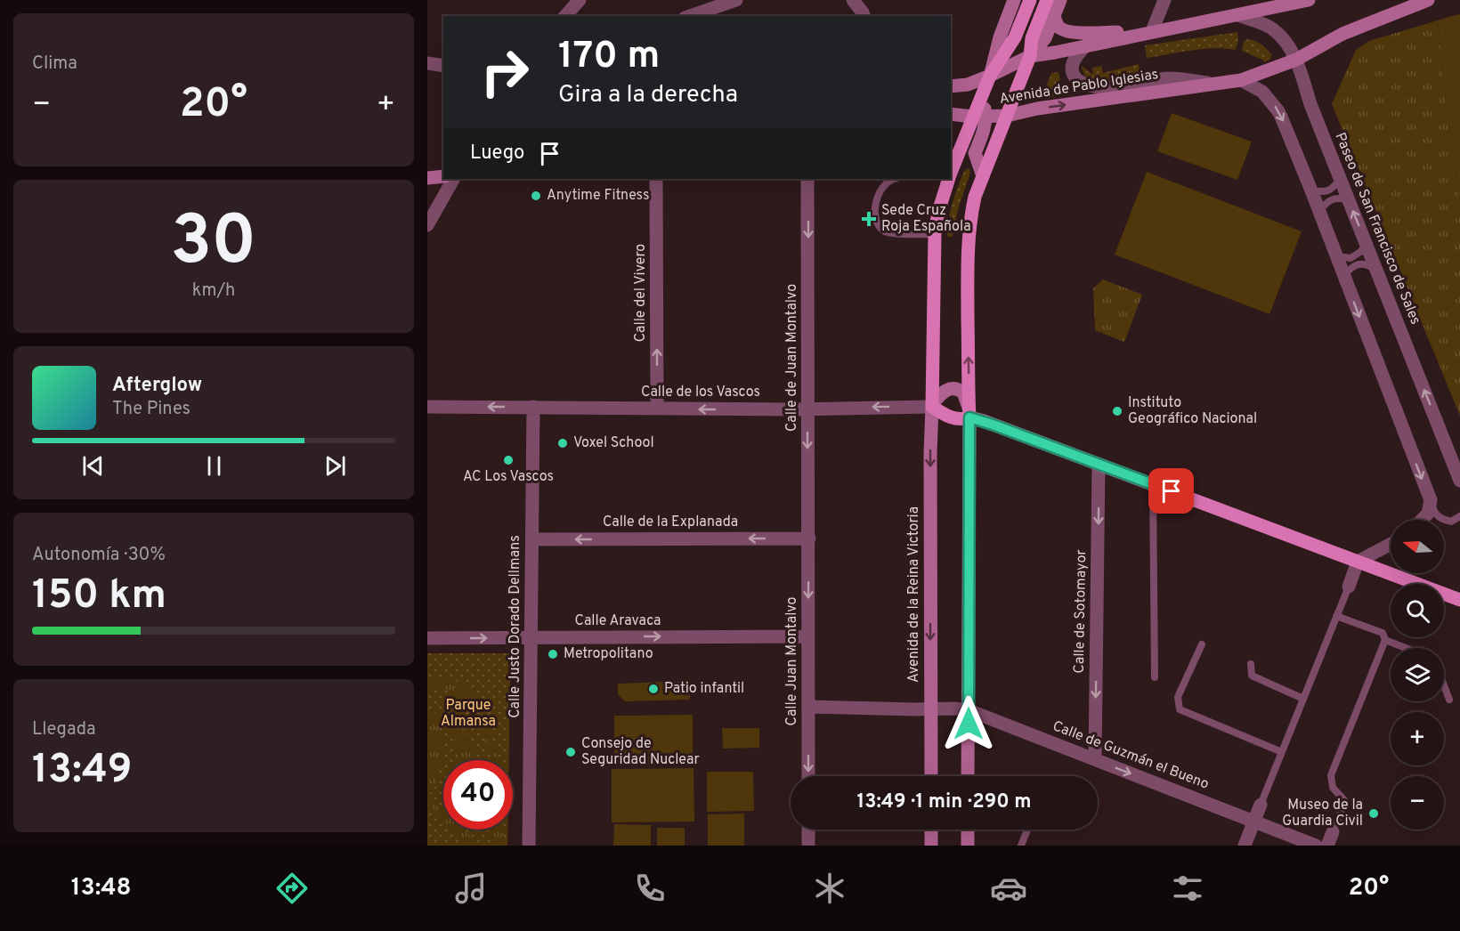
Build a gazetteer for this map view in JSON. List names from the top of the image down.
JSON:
{
  "streets": {
    "main road": ["Calle de los Vascos", "Avenida de la Reina Victoria"],
    "street": [
      "Avenida de Pablo Iglesias",
      "Paseo de San Francisco de Sales",
      "Calle del Vivero",
      "Calle de Juan Montalvo",
      "Calle de la Explanada",
      "Calle de Sotomayor",
      "Calle Aravaca",
      "Calle Justo Dorado Dellmans",
      "Calle Juan Montalvo",
      "Calle de Guzmán el Bueno"
    ]
  },
  "crossings": [
    ["Avenida de Pablo Iglesias", "Paseo de San Francisco de Sales"],
    ["Avenida de Pablo Iglesias", "Avenida de la Reina Victoria"],
    ["Calle del Vivero", "Calle de los Vascos"],
    ["Calle de Juan Montalvo", "Calle de los Vascos"],
    ["Calle de Juan Montalvo", "Calle de la Explanada"],
    ["Calle de Juan Montalvo", "Calle Juan Montalvo"],
    ["Calle de los Vascos", "Avenida de la Reina Victoria"],
    ["Calle de los Vascos", "Calle de Sotomayor"],
    ["Calle de los Vascos", "Calle Justo Dorado Dellmans"],
    ["Calle de la Explanada", "Calle Justo Dorado Dellmans"],
    ["Calle de la Explanada", "Calle Juan Montalvo"],
    ["Avenida de la Reina Victoria", "Calle de Guzmán el Bueno"],
    ["Calle de Sotomayor", "Calle de Guzmán el Bueno"],
    ["Calle Aravaca", "Calle Justo Dorado Dellmans"],
    ["Calle Aravaca", "Calle Juan Montalvo"],
    ["Calle Juan Montalvo", "Calle de Guzmán el Bueno"]
  ],
  "one_way": [
    "Calle del Vivero",
    "Calle de Juan Montalvo",
    "Calle de los Vascos",
    "Calle de la Explanada",
    "Calle de Sotomayor",
    "Calle Aravaca",
    "Calle Juan Montalvo"
  ],
  "parks": ["Parque Almansa"],
  "places": {
    "other": [
      "Anytime Fitness",
      "Instituto Geográfico Nacional",
      "Voxel School",
      "AC Los Vascos",
      "Metropolitano",
      "Patio infantil",
      "Consejo de Seguridad Nuclear",
      "Museo de la Guardia Civil"
    ],
    "health": ["Sede Cruz Roja Española"]
  },
  "north": "left",
  "page": {
    "tile": [
      "Clima",
      ["30", "km/h"],
      ["Autonomía · 30%", "150 km"],
      ["Llegada", "13:49"]
    ],
    "turn": ["170 m", "Gira a la derecha"],
    "heat": ["−", "20°", "+"],
    "then": "Luego",
    "song": ["Afterglow", "The Pines"],
    "map_buttons": ["+", "−"],
    "limit": "40",
    "trip": "13:49 · 1 min · 290 m",
    "tabs": ["13:48", "20°"]
  }
}
